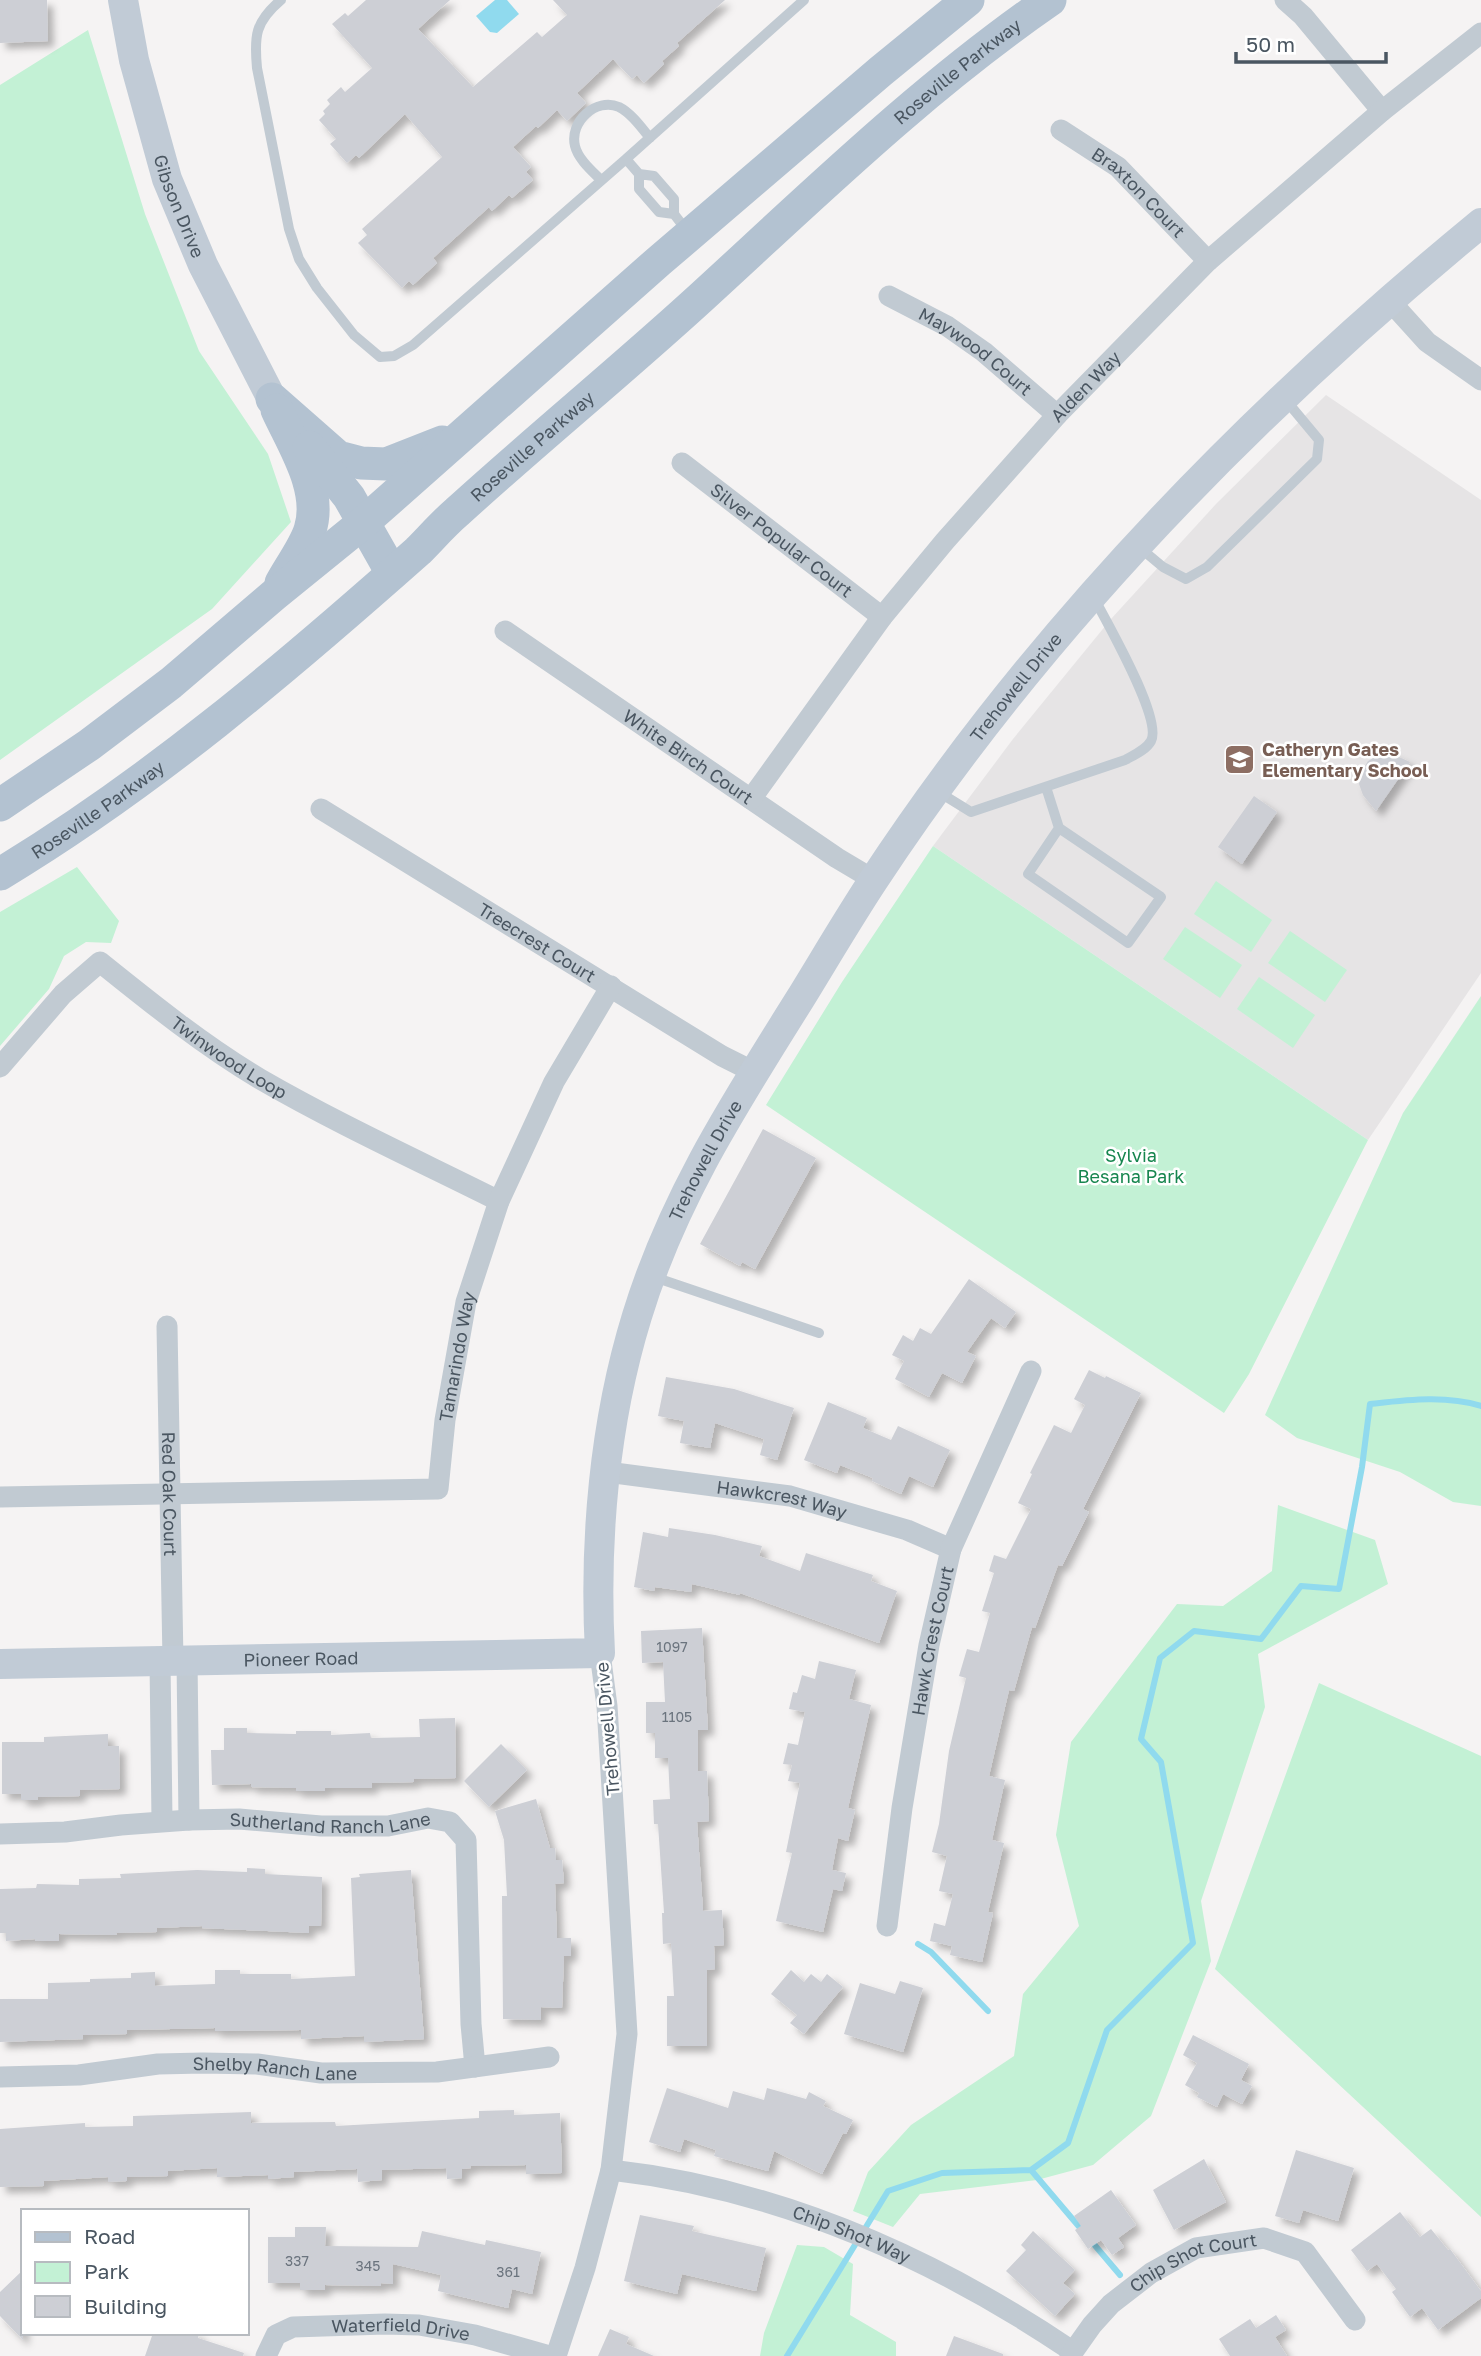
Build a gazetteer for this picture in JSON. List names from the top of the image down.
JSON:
{
  "streets": {
    "main road": ["Roseville Parkway"],
    "street": [
      "Braxton Court",
      "Gibson Drive",
      "Maywood Court",
      "Alden Way",
      "Silver Popular Court",
      "Trehowell Drive",
      "White Birch Court",
      "Treecrest Court",
      "Twinwood Loop",
      "Tamarindo Way",
      "Red Oak Court",
      "Hawkcrest Way",
      "Hawk Crest Court",
      "Pioneer Road",
      "Sutherland Ranch Lane",
      "Shelby Ranch Lane",
      "Chip Shot Way",
      "Chip Shot Court",
      "Waterfield Drive"
    ]
  },
  "crossings": [
    ["Braxton Court", "Alden Way"],
    ["Maywood Court", "Alden Way"],
    ["Alden Way", "Silver Popular Court"],
    ["Alden Way", "White Birch Court"],
    ["Trehowell Drive", "White Birch Court"],
    ["Trehowell Drive", "Treecrest Court"],
    ["Trehowell Drive", "Hawkcrest Way"],
    ["Trehowell Drive", "Pioneer Road"],
    ["Trehowell Drive", "Chip Shot Way"],
    ["Treecrest Court", "Tamarindo Way"],
    ["Twinwood Loop", "Tamarindo Way"],
    ["Tamarindo Way", "Red Oak Court"],
    ["Red Oak Court", "Pioneer Road"],
    ["Hawkcrest Way", "Hawk Crest Court"],
    ["Sutherland Ranch Lane", "Shelby Ranch Lane"],
    ["Chip Shot Way", "Chip Shot Court"]
  ],
  "parks": ["Sylvia Besana Park"],
  "places": {
    "school or university": ["Catheryn Gates Elementary School"]
  },
  "house_numbers": [
    "1097",
    "1105",
    "337",
    "345",
    "361"
  ],
  "legend": ["Road", "Park", "Building"],
  "scale_bar": "50 m"
}
